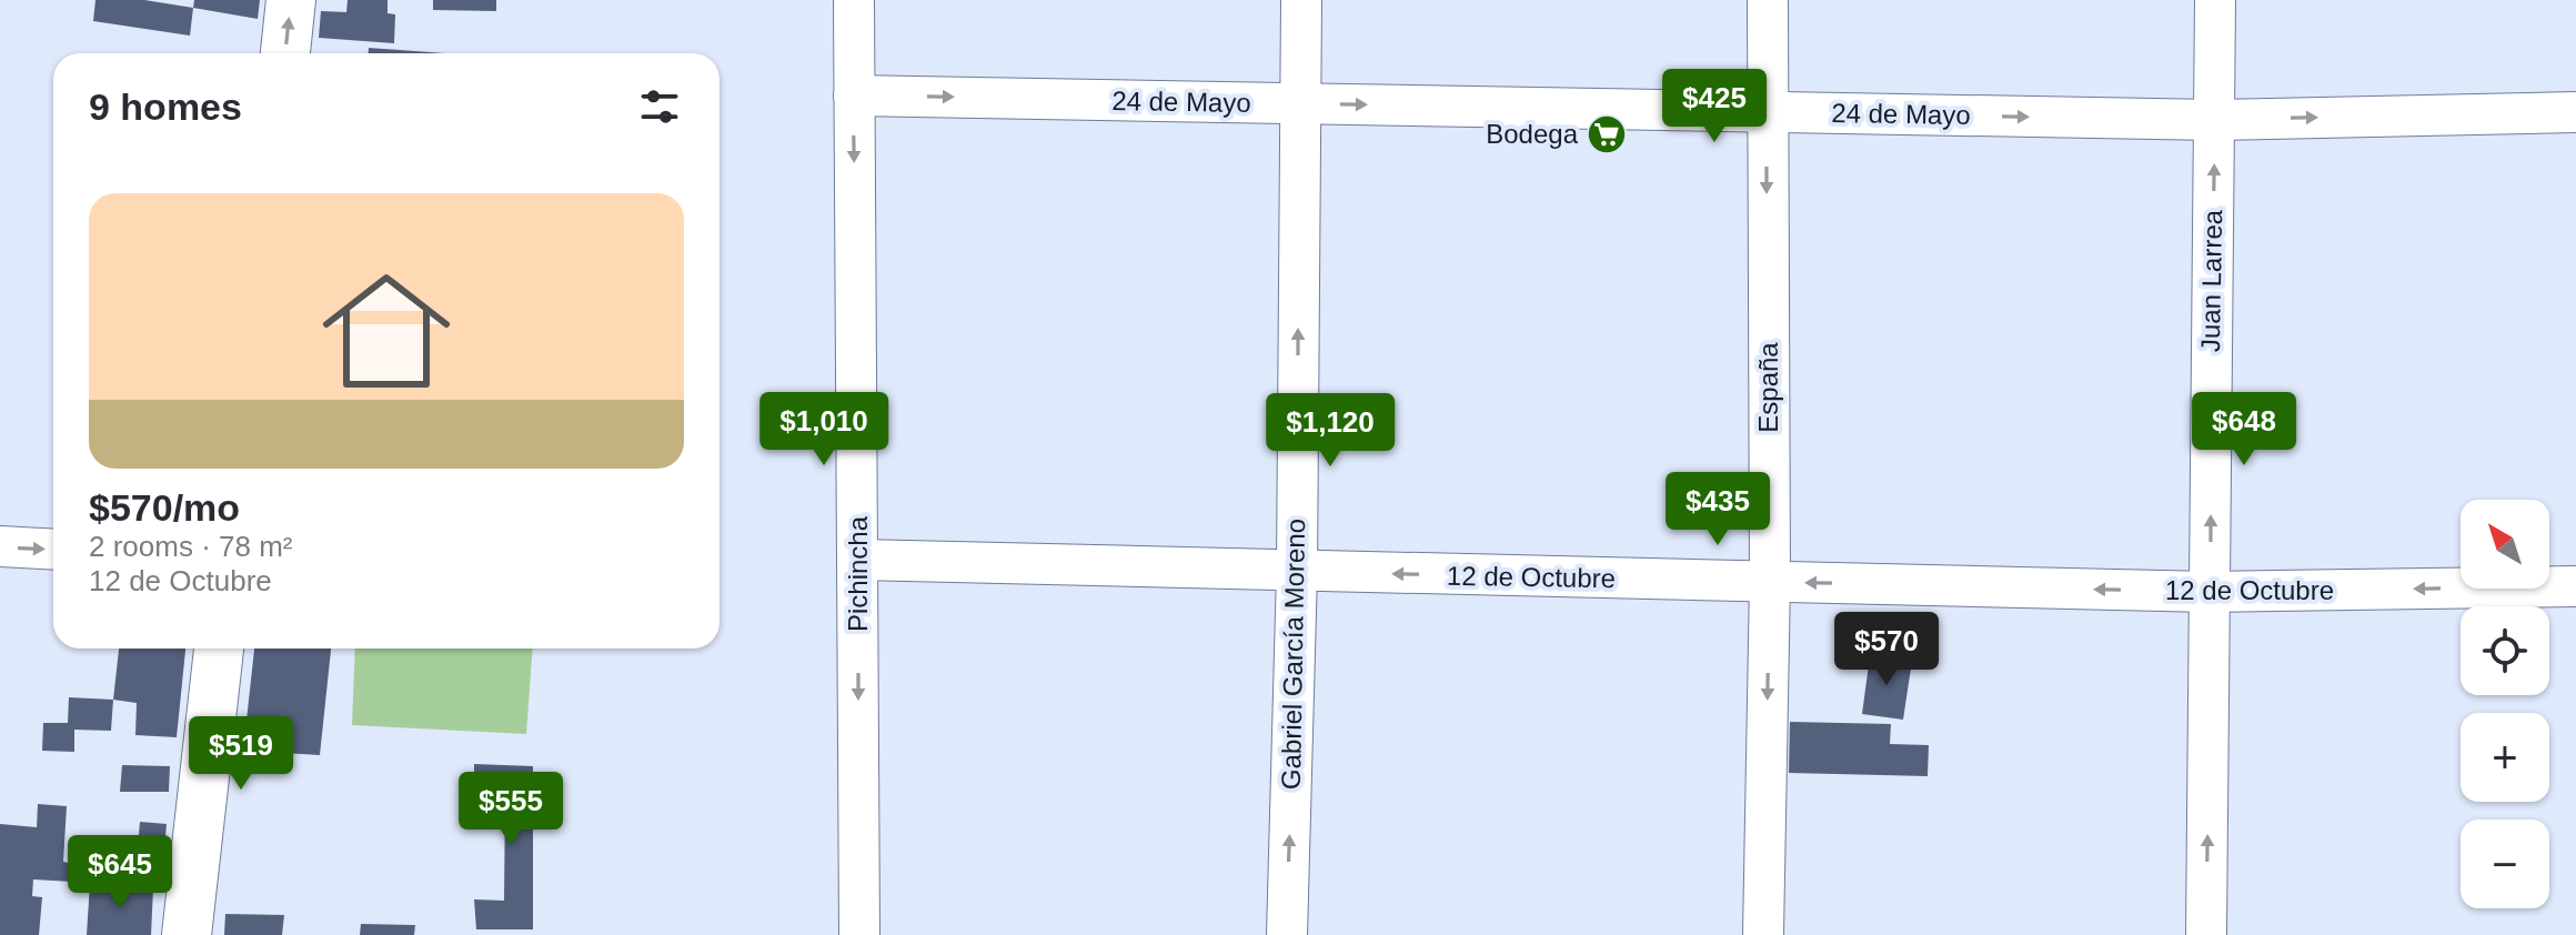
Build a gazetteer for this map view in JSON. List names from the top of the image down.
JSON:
{
  "streets": {
    "street": [
      "24 de Mayo",
      "Juan Larrea",
      "España",
      "Pichincha",
      "12 de Octubre",
      "Gabriel García Moreno"
    ]
  },
  "crossings": [
    ["24 de Mayo", "Juan Larrea"],
    ["24 de Mayo", "España"],
    ["24 de Mayo", "Pichincha"],
    ["24 de Mayo", "Gabriel García Moreno"],
    ["Juan Larrea", "12 de Octubre"],
    ["España", "12 de Octubre"],
    ["Pichincha", "12 de Octubre"],
    ["12 de Octubre", "Gabriel García Moreno"]
  ],
  "one_way": [
    "24 de Mayo",
    "Juan Larrea",
    "España",
    "Pichincha",
    "12 de Octubre",
    "Gabriel García Moreno"
  ],
  "places": {
    "supermarket": ["Bodega"]
  },
  "north": "top left",
  "page": {
    "heading": "9 homes",
    "price": [
      "$425",
      "$1,010",
      "$648",
      "$1,120",
      "$435",
      "$570",
      "$519",
      "$555",
      "$645"
    ],
    "list": [
      {
        "name": "$570/mo",
        "note": "2 rooms · 78 m² · 12 de Octubre"
      }
    ],
    "map_buttons": ["+", "−"]
  }
}
